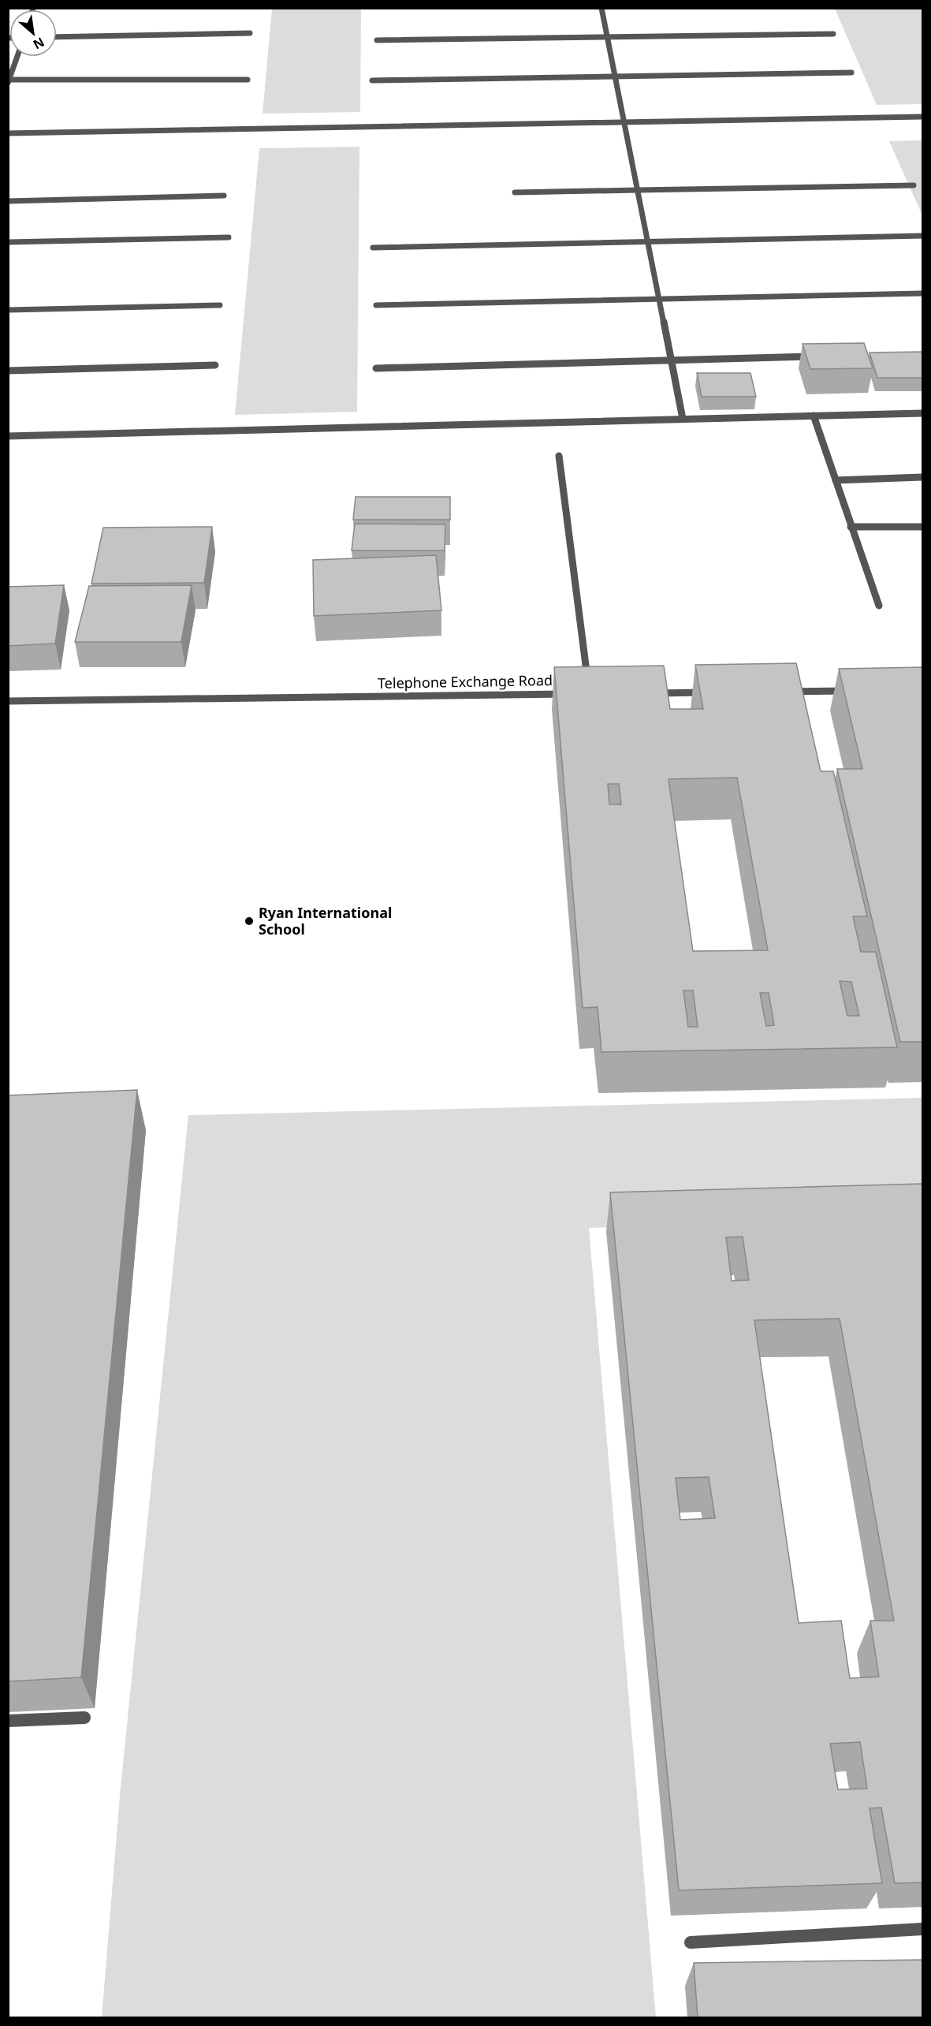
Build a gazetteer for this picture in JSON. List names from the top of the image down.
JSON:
{
  "streets": {
    "street": ["Telephone Exchange Road"]
  },
  "places": ["Ryan International School"],
  "north": "bottom right"
}
